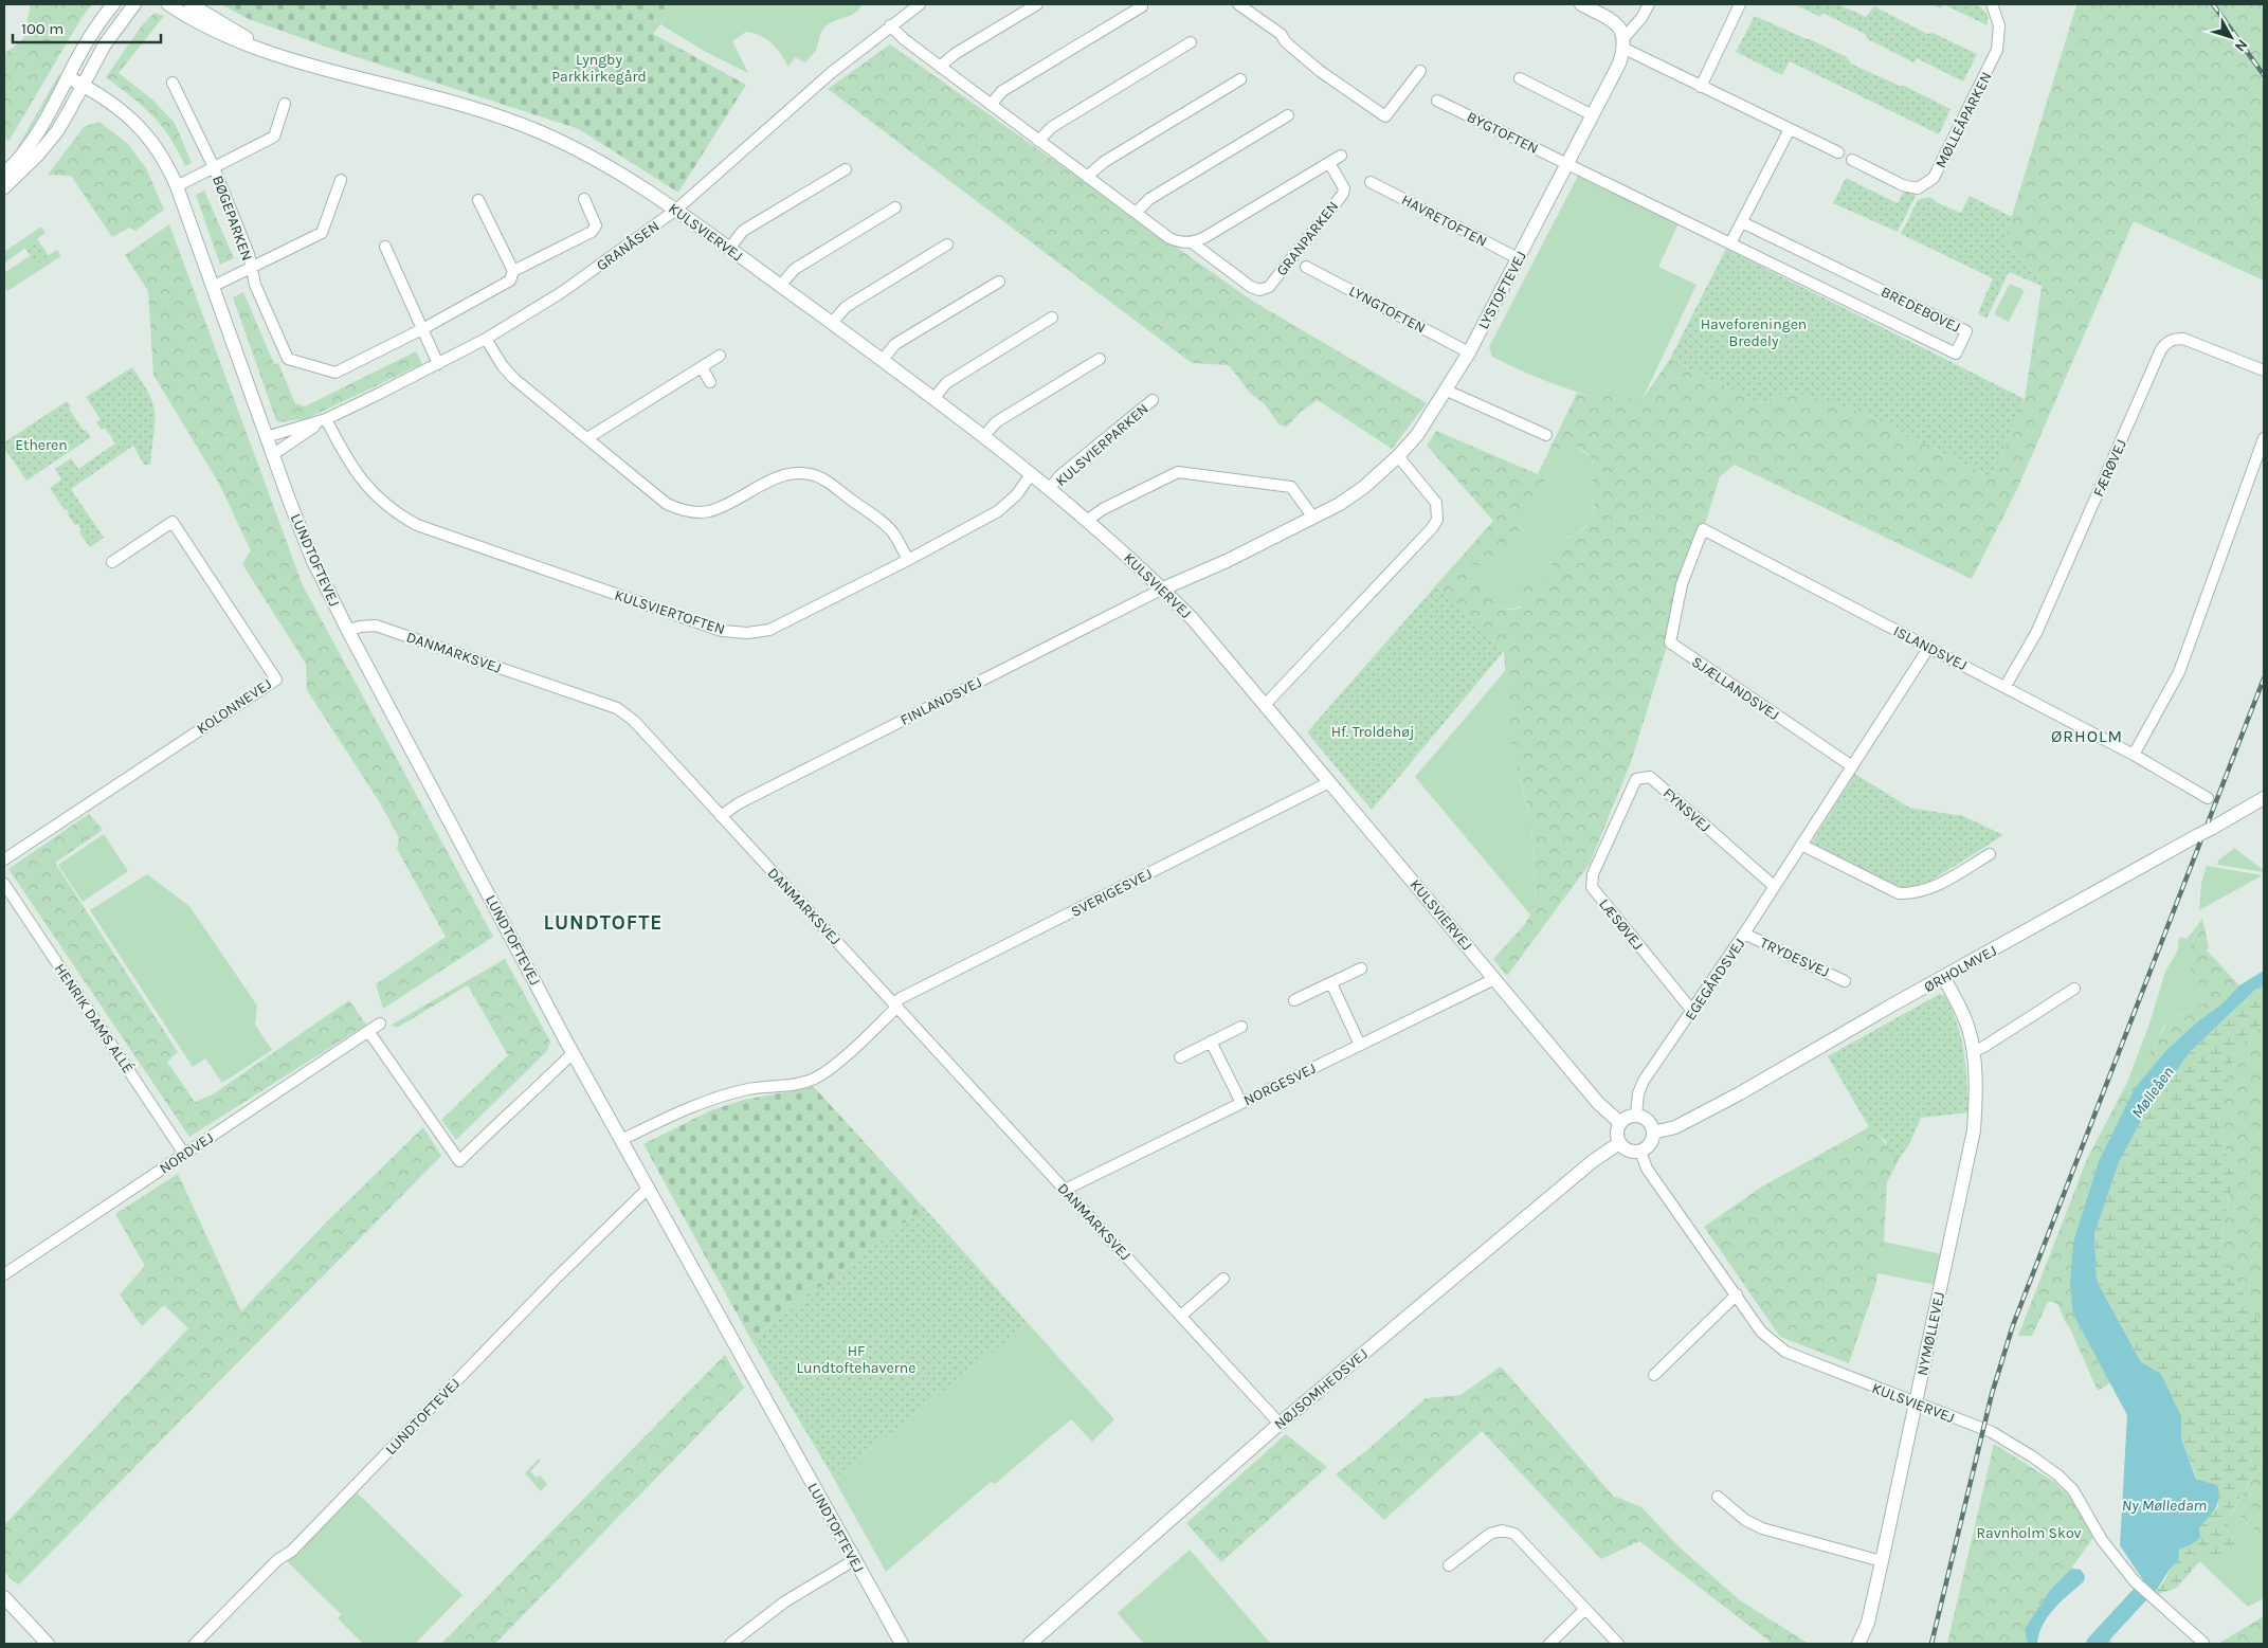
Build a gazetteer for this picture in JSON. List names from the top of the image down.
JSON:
{
  "streets": {
    "street": [
      "MØLLEÅPARKEN",
      "BYGTOFTEN",
      "BØGEPARKEN",
      "HAVRETOFTEN",
      "KULSVIERVEJ",
      "GRANPARKEN",
      "GRANÅSEN",
      "LYSTOFTEVEJ",
      "LYNGTOFTEN",
      "BREDEBOVEJ",
      "KULSVIERPARKEN",
      "FÆRØVEJ",
      "LUNDTOFTEVEJ",
      "KULSVIERTOFTEN",
      "ISLANDSVEJ",
      "DANMARKSVEJ",
      "SJÆLLANDSVEJ",
      "FINLANDSVEJ",
      "KOLONNEVEJ",
      "FYNSVEJ",
      "SVERIGESVEJ",
      "LÆSØVEJ",
      "TRYDESVEJ",
      "ØRHOLMVEJ",
      "EGEGÅRDSVEJ",
      "HENRIK DAMS ALLÉ",
      "NORGESVEJ",
      "NORDVEJ",
      "NYMØLLEVEJ",
      "NØJSOMHEDSVEJ"
    ]
  },
  "crossings": [
    ["BYGTOFTEN", "LYSTOFTEVEJ"],
    ["BYGTOFTEN", "BREDEBOVEJ"],
    ["BØGEPARKEN", "LUNDTOFTEVEJ"],
    ["HAVRETOFTEN", "LYSTOFTEVEJ"],
    ["KULSVIERVEJ", "GRANÅSEN"],
    ["KULSVIERVEJ", "LYSTOFTEVEJ"],
    ["KULSVIERVEJ", "KULSVIERPARKEN"],
    ["KULSVIERVEJ", "KULSVIERTOFTEN"],
    ["KULSVIERVEJ", "FINLANDSVEJ"],
    ["KULSVIERVEJ", "SVERIGESVEJ"],
    ["KULSVIERVEJ", "ØRHOLMVEJ"],
    ["KULSVIERVEJ", "EGEGÅRDSVEJ"],
    ["KULSVIERVEJ", "NORGESVEJ"],
    ["KULSVIERVEJ", "NYMØLLEVEJ"],
    ["KULSVIERVEJ", "NØJSOMHEDSVEJ"],
    ["GRANPARKEN", "GRANÅSEN"],
    ["GRANÅSEN", "LUNDTOFTEVEJ"],
    ["GRANÅSEN", "KULSVIERTOFTEN"],
    ["LYSTOFTEVEJ", "LYNGTOFTEN"],
    ["LYSTOFTEVEJ", "BREDEBOVEJ"],
    ["LYSTOFTEVEJ", "FINLANDSVEJ"],
    ["FÆRØVEJ", "ISLANDSVEJ"],
    ["LUNDTOFTEVEJ", "DANMARKSVEJ"],
    ["LUNDTOFTEVEJ", "SVERIGESVEJ"],
    ["ISLANDSVEJ", "SJÆLLANDSVEJ"],
    ["ISLANDSVEJ", "EGEGÅRDSVEJ"],
    ["DANMARKSVEJ", "FINLANDSVEJ"],
    ["DANMARKSVEJ", "SVERIGESVEJ"],
    ["DANMARKSVEJ", "NORGESVEJ"],
    ["DANMARKSVEJ", "NØJSOMHEDSVEJ"],
    ["SJÆLLANDSVEJ", "EGEGÅRDSVEJ"],
    ["FYNSVEJ", "LÆSØVEJ"],
    ["FYNSVEJ", "EGEGÅRDSVEJ"],
    ["LÆSØVEJ", "EGEGÅRDSVEJ"],
    ["TRYDESVEJ", "EGEGÅRDSVEJ"],
    ["ØRHOLMVEJ", "EGEGÅRDSVEJ"],
    ["ØRHOLMVEJ", "NYMØLLEVEJ"],
    ["ØRHOLMVEJ", "NØJSOMHEDSVEJ"],
    ["EGEGÅRDSVEJ", "NØJSOMHEDSVEJ"],
    ["HENRIK DAMS ALLÉ", "NORDVEJ"]
  ],
  "districts": ["ØRHOLM", "LUNDTOFTE"],
  "water": ["Mølleåen", "Ny Mølledam"],
  "parks": [
    "Lyngby Parkkirkegård",
    "Haveforeningen Bredely",
    "Etheren",
    "Hf. Troldehøj",
    "HF Lundtoftehaverne",
    "Ravnholm Skov"
  ],
  "scale_bar": "100 m",
  "north": "bottom right"
}
